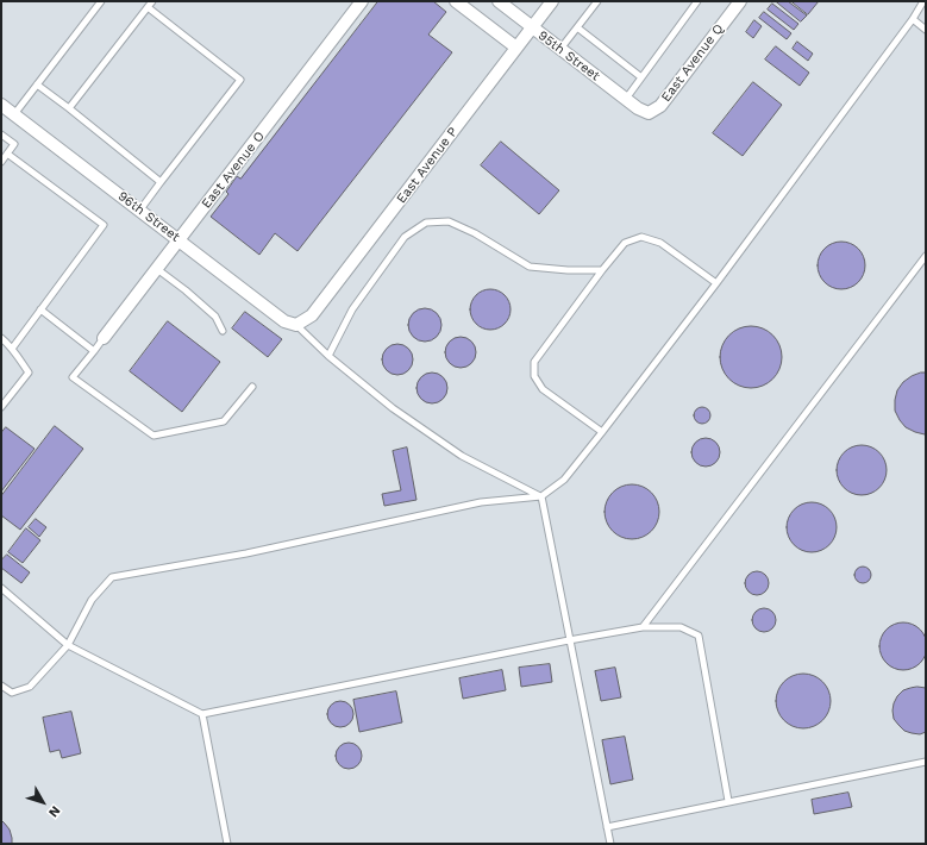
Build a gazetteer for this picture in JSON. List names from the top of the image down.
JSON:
{
  "streets": {
    "street": [
      "95th Street",
      "East Avenue Q",
      "East Avenue P",
      "East Avenue O",
      "96th Street"
    ]
  },
  "crossings": [
    ["95th Street", "East Avenue Q"],
    ["95th Street", "East Avenue P"],
    ["East Avenue P", "96th Street"],
    ["East Avenue O", "96th Street"]
  ],
  "north": "bottom right"
}
